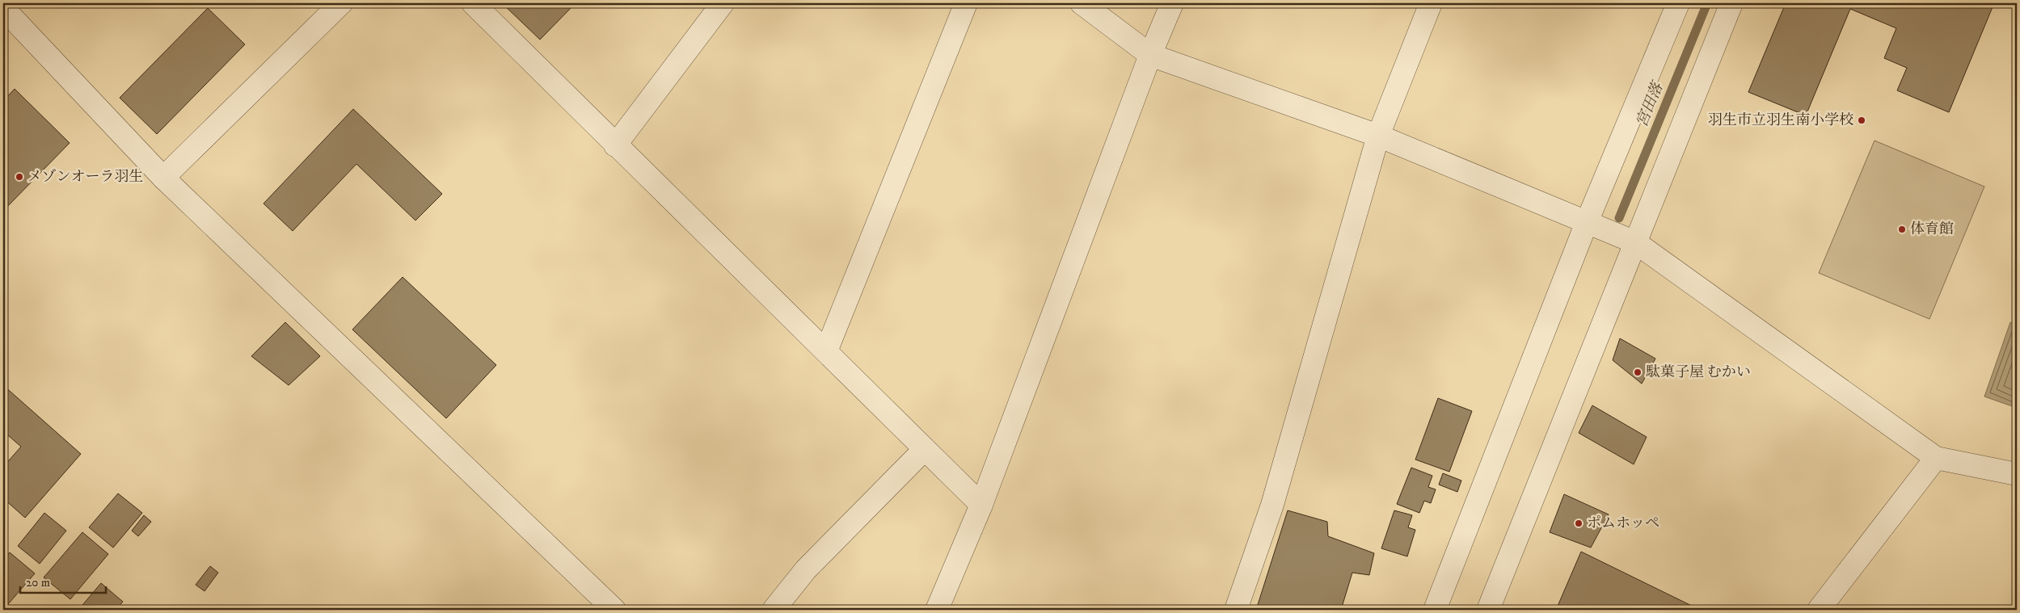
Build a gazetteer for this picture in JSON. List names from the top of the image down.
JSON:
{
  "water": ["宮田落"],
  "places": [
    "羽生市立羽生南小学校",
    "メゾンオーラ羽生",
    "体育館",
    "駄菓子屋 むかい",
    "ポムホッペ"
  ],
  "scale_bar": "20 m"
}
